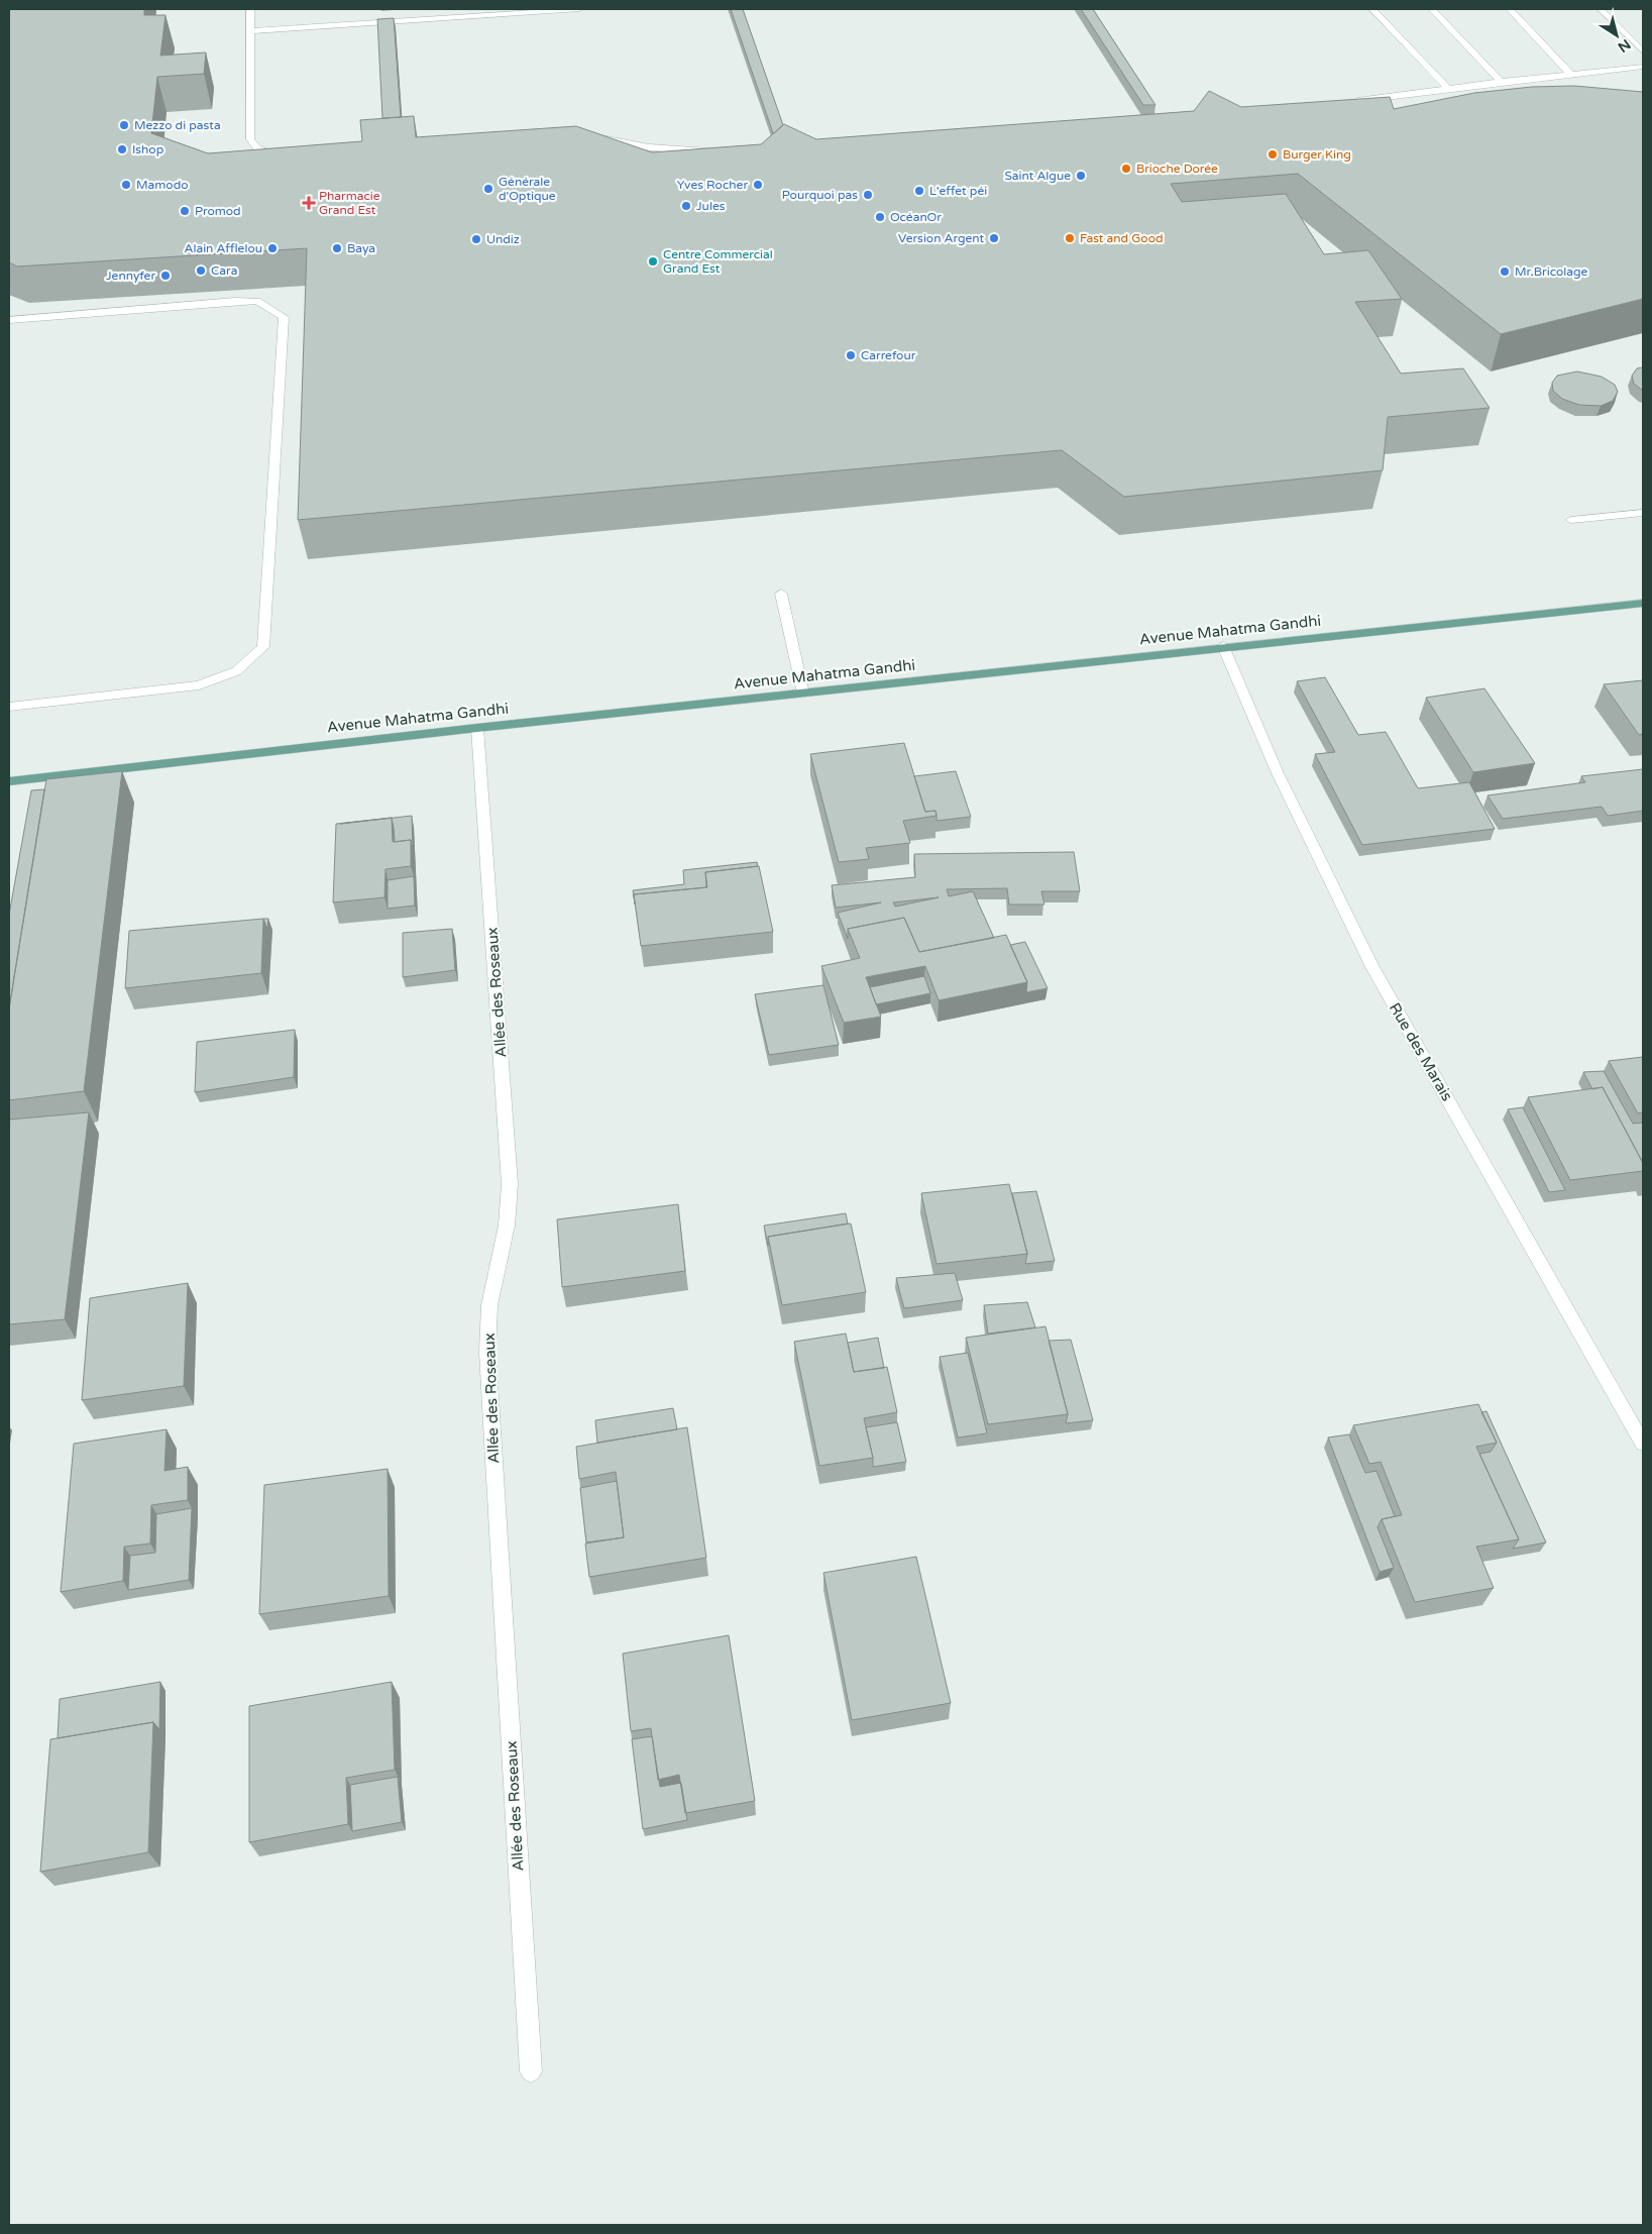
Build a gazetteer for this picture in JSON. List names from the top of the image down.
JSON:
{
  "streets": {
    "main road": ["Avenue Mahatma Gandhi"],
    "street": ["Allée des Roseaux", "Rue des Marais"]
  },
  "crossings": [
    ["Avenue Mahatma Gandhi", "Allée des Roseaux"],
    ["Avenue Mahatma Gandhi", "Rue des Marais"]
  ],
  "places": {
    "other": [
      "Mezzo di pasta",
      "Ishop",
      "Burger King",
      "Brioche Dorée",
      "Saint Algue",
      "Mamodo",
      "Yves Rocher",
      "Générale d'Optique",
      "L'effet péi",
      "Pourquoi pas",
      "Jules",
      "Promod",
      "OcéanOr",
      "Version Argent",
      "Fast and Good",
      "Undiz",
      "Alain Afflelou",
      "Baya",
      "Centre Commercial Grand Est",
      "Cara",
      "Mr.Bricolage",
      "Jennyfer",
      "Carrefour"
    ],
    "health": ["Pharmacie Grand Est"]
  },
  "north": "bottom right"
}
